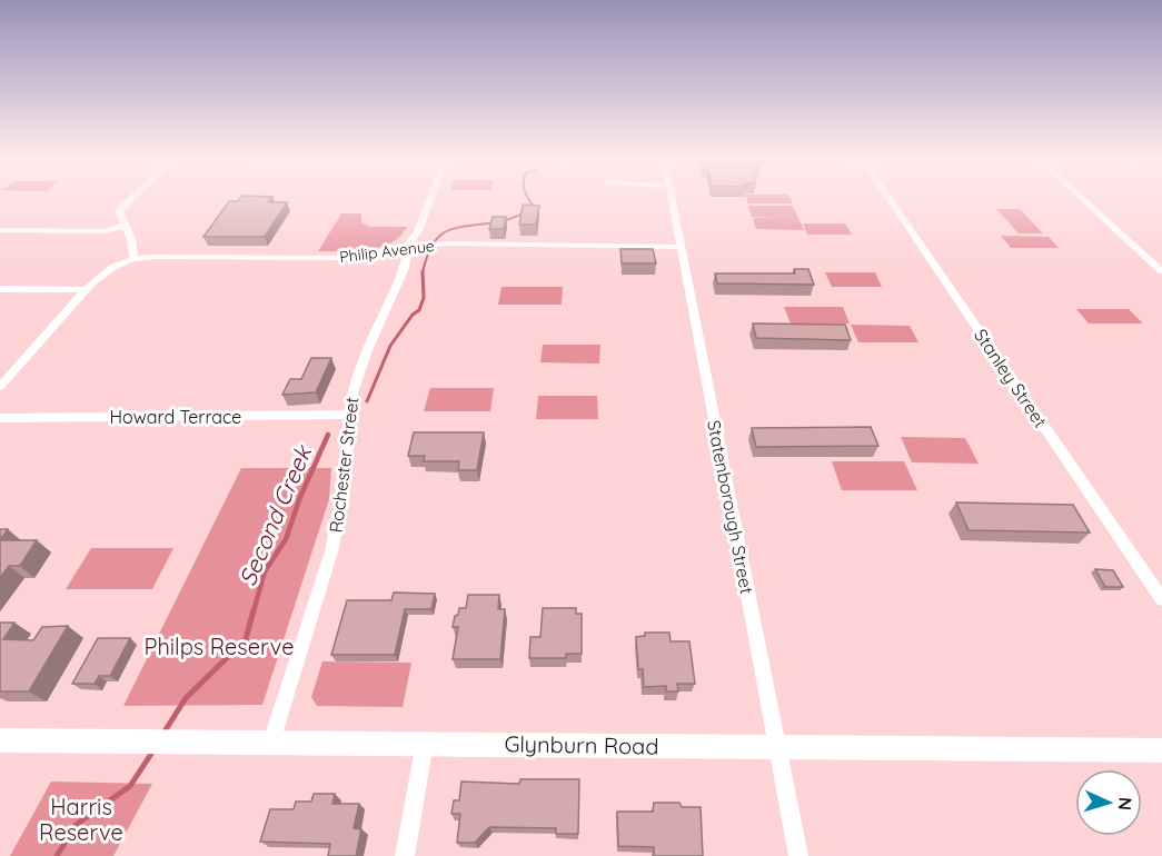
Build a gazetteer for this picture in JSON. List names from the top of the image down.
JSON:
{
  "streets": {
    "main road": ["Glynburn Road"],
    "street": [
      "Philip Avenue",
      "Stanley Street",
      "Howard Terrace",
      "Rochester Street",
      "Statenborough Street"
    ]
  },
  "crossings": [
    ["Philip Avenue", "Rochester Street"],
    ["Philip Avenue", "Statenborough Street"],
    ["Howard Terrace", "Rochester Street"],
    ["Rochester Street", "Glynburn Road"],
    ["Statenborough Street", "Glynburn Road"]
  ],
  "water": ["Second Creek"],
  "parks": ["Philps Reserve", "Harris Reserve"],
  "north": "right"
}
